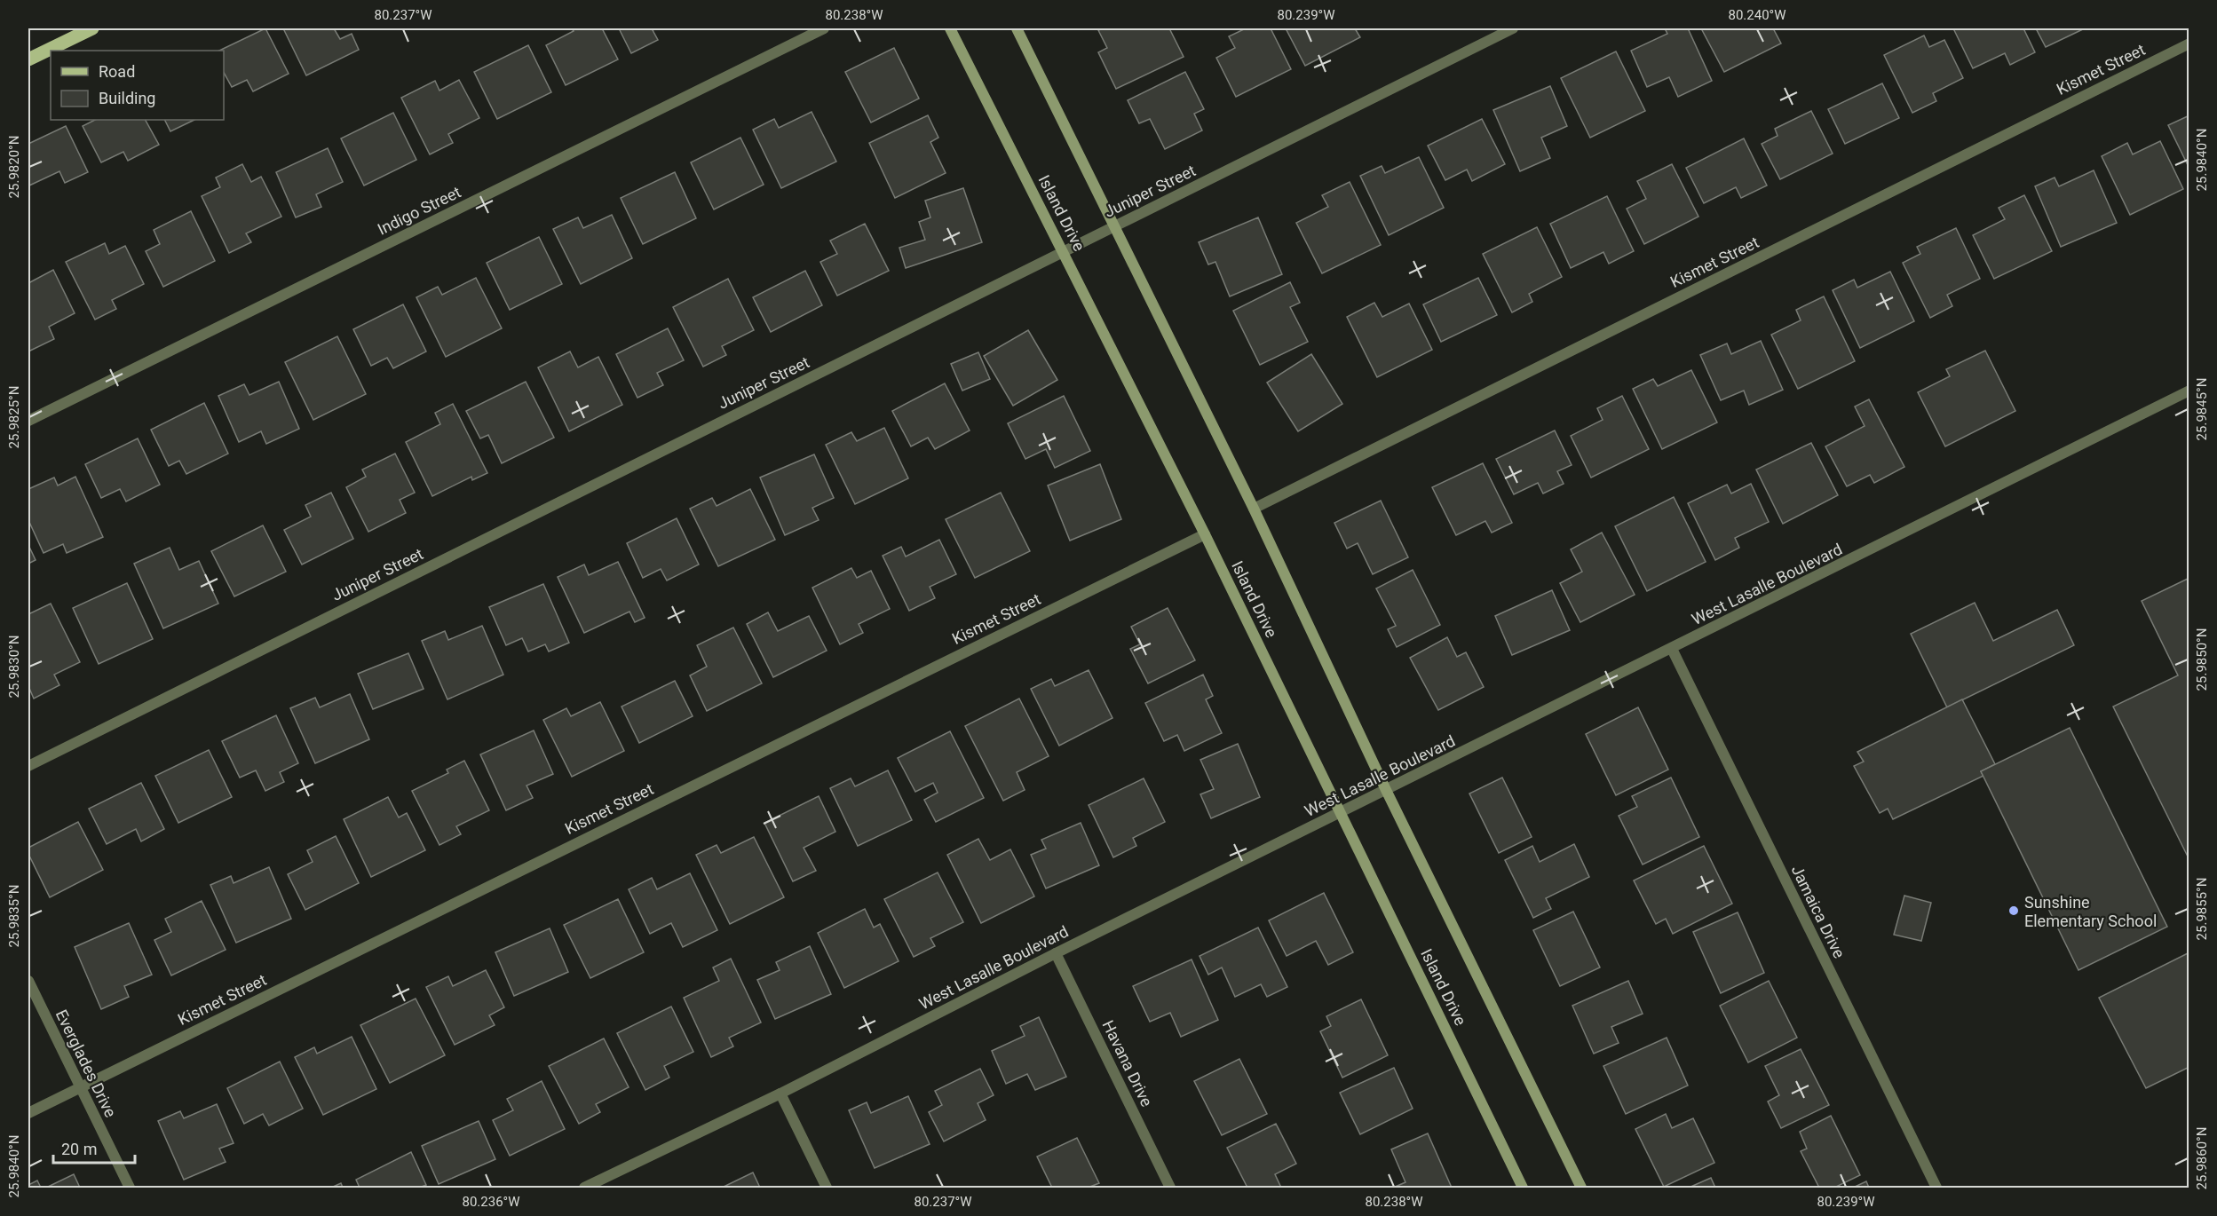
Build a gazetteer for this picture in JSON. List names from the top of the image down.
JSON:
{
  "streets": {
    "street": [
      "Kismet Street",
      "Juniper Street",
      "Indigo Street",
      "Island Drive",
      "West Lasalle Boulevard",
      "Jamaica Drive",
      "Everglades Drive",
      "Havana Drive"
    ]
  },
  "crossings": [
    ["Kismet Street", "Island Drive"],
    ["Kismet Street", "Everglades Drive"],
    ["Juniper Street", "Island Drive"],
    ["Island Drive", "West Lasalle Boulevard"],
    ["West Lasalle Boulevard", "Jamaica Drive"],
    ["West Lasalle Boulevard", "Havana Drive"]
  ],
  "places": ["Sunshine Elementary School"],
  "legend": ["Road", "Building"],
  "scale_bar": "20 m",
  "coordinates": [
    "80.237°W",
    "80.238°W",
    "80.239°W",
    "80.240°W",
    "25.9840°N",
    "25.9820°N",
    "25.9845°N",
    "25.9825°N",
    "25.9850°N",
    "25.9830°N",
    "25.9855°N",
    "25.9835°N",
    "25.9860°N",
    "80.236°W"
  ]
}
